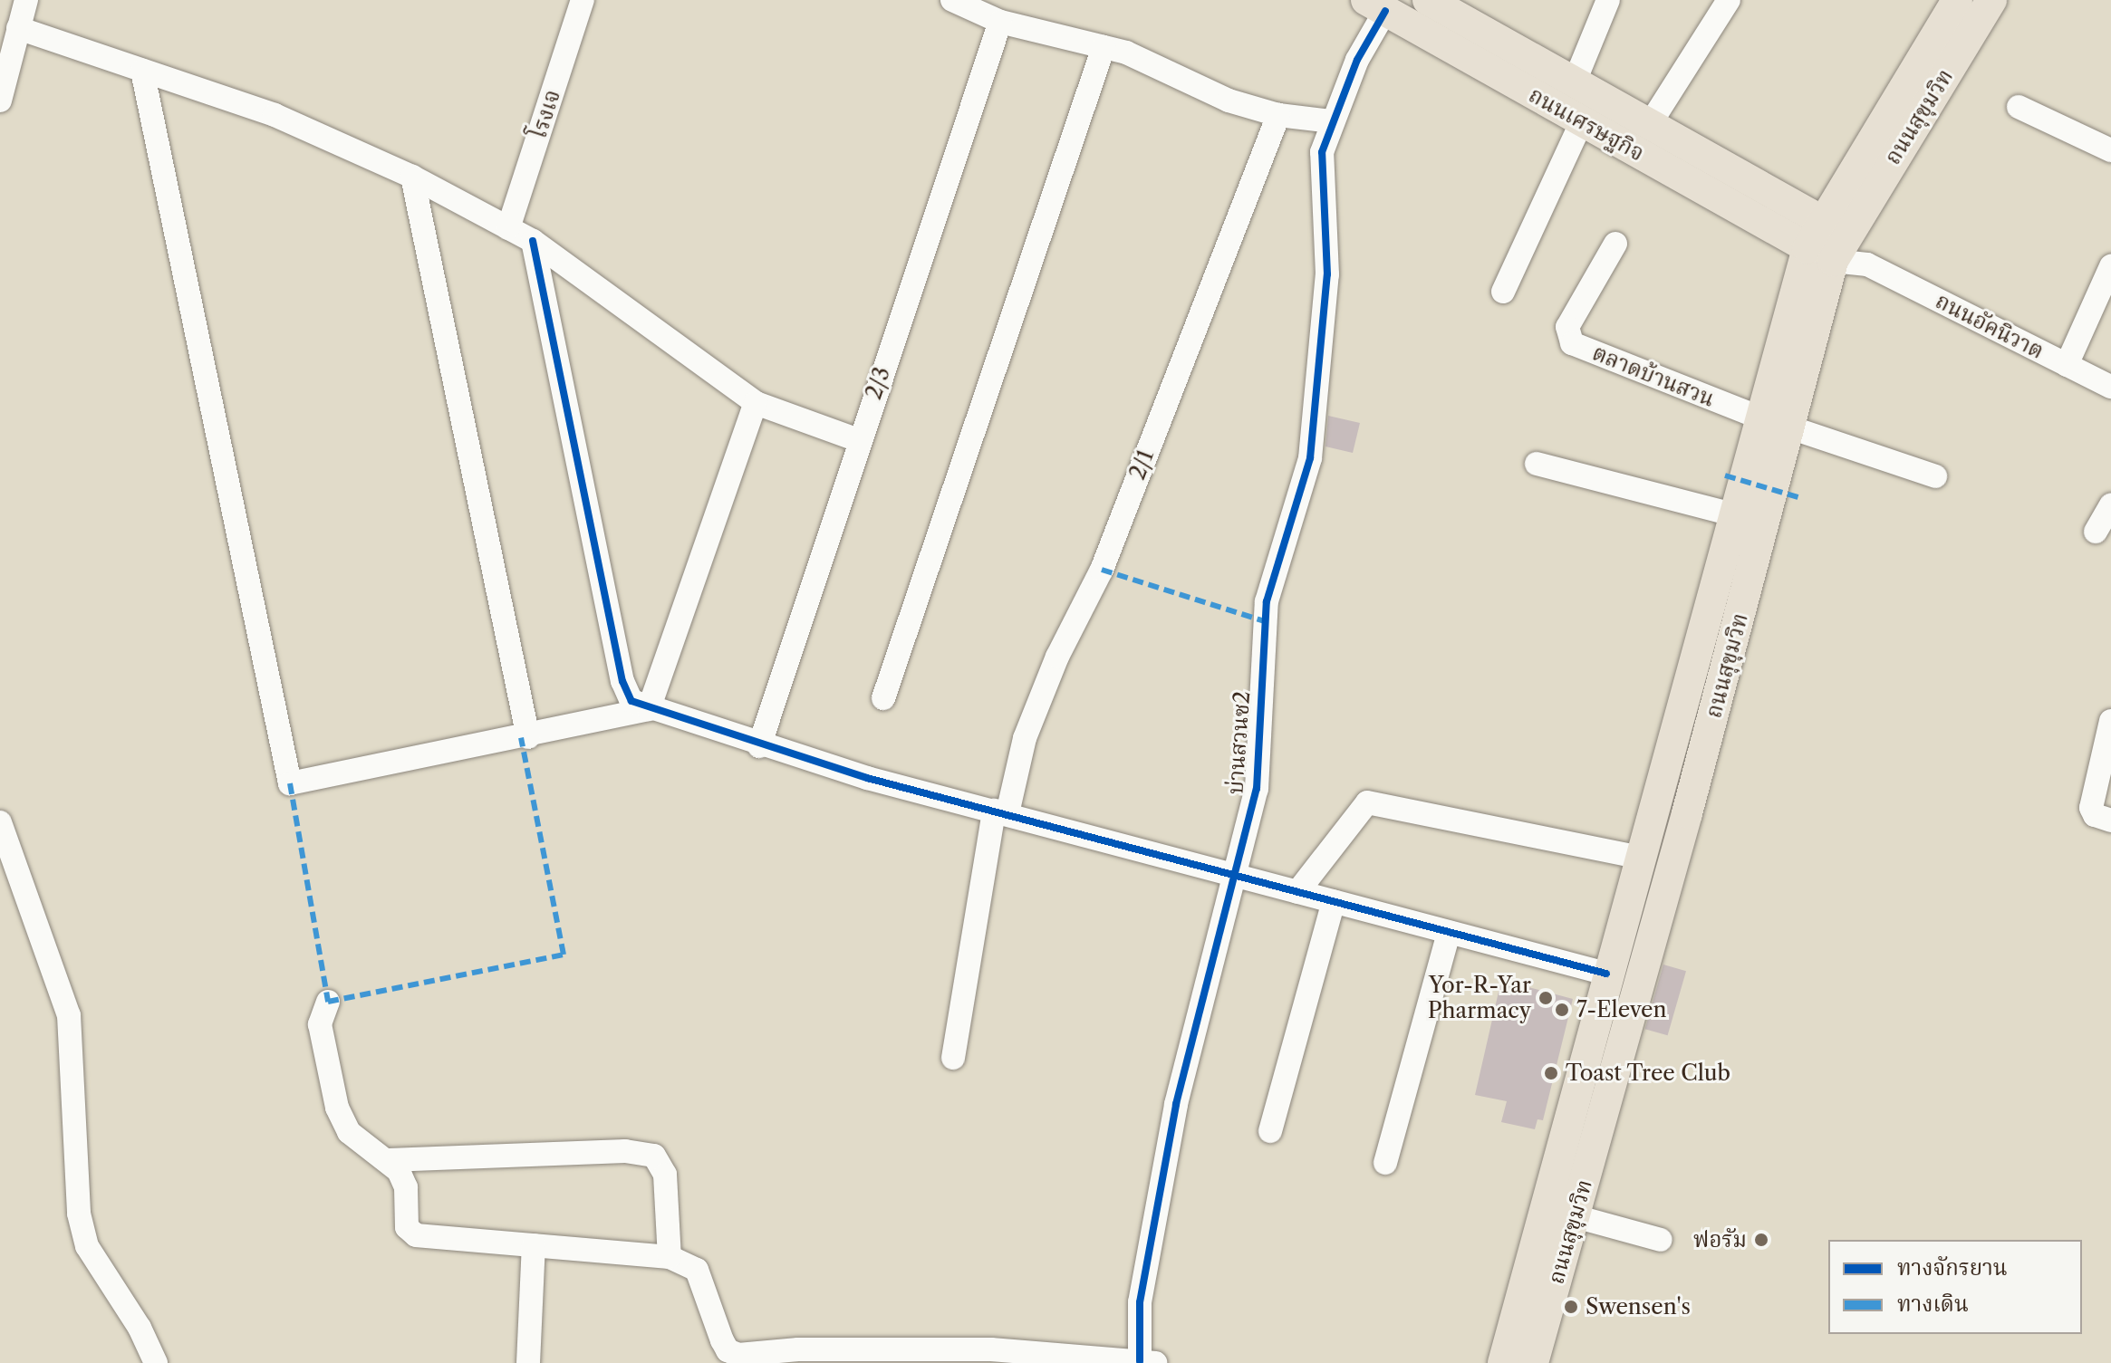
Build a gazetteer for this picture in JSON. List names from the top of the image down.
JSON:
{
  "streets": {
    "main road": ["ถนนสุขุมวิท", "ถนนเศรษฐกิจ"],
    "street": [
      "โรงเจ",
      "ถนนอัคนิวาต",
      "ตลาดบ้านสวน",
      "2/3",
      "2/1",
      "บ่านสวนซ2"
    ]
  },
  "crossings": [
    ["ถนนสุขุมวิท", "ถนนเศรษฐกิจ"],
    ["ถนนสุขุมวิท", "ถนนอัคนิวาต"],
    ["ถนนสุขุมวิท", "ตลาดบ้านสวน"],
    ["ถนนเศรษฐกิจ", "ถนนอัคนิวาต"],
    ["ถนนเศรษฐกิจ", "บ่านสวนซ2"]
  ],
  "places": [
    "Yor-R-Yar Pharmacy",
    "7-Eleven",
    "Toast Tree Club",
    "ฟอรัม",
    "Swensen's"
  ],
  "legend": ["ทางจักรยาน", "ทางเดิน"]
}
